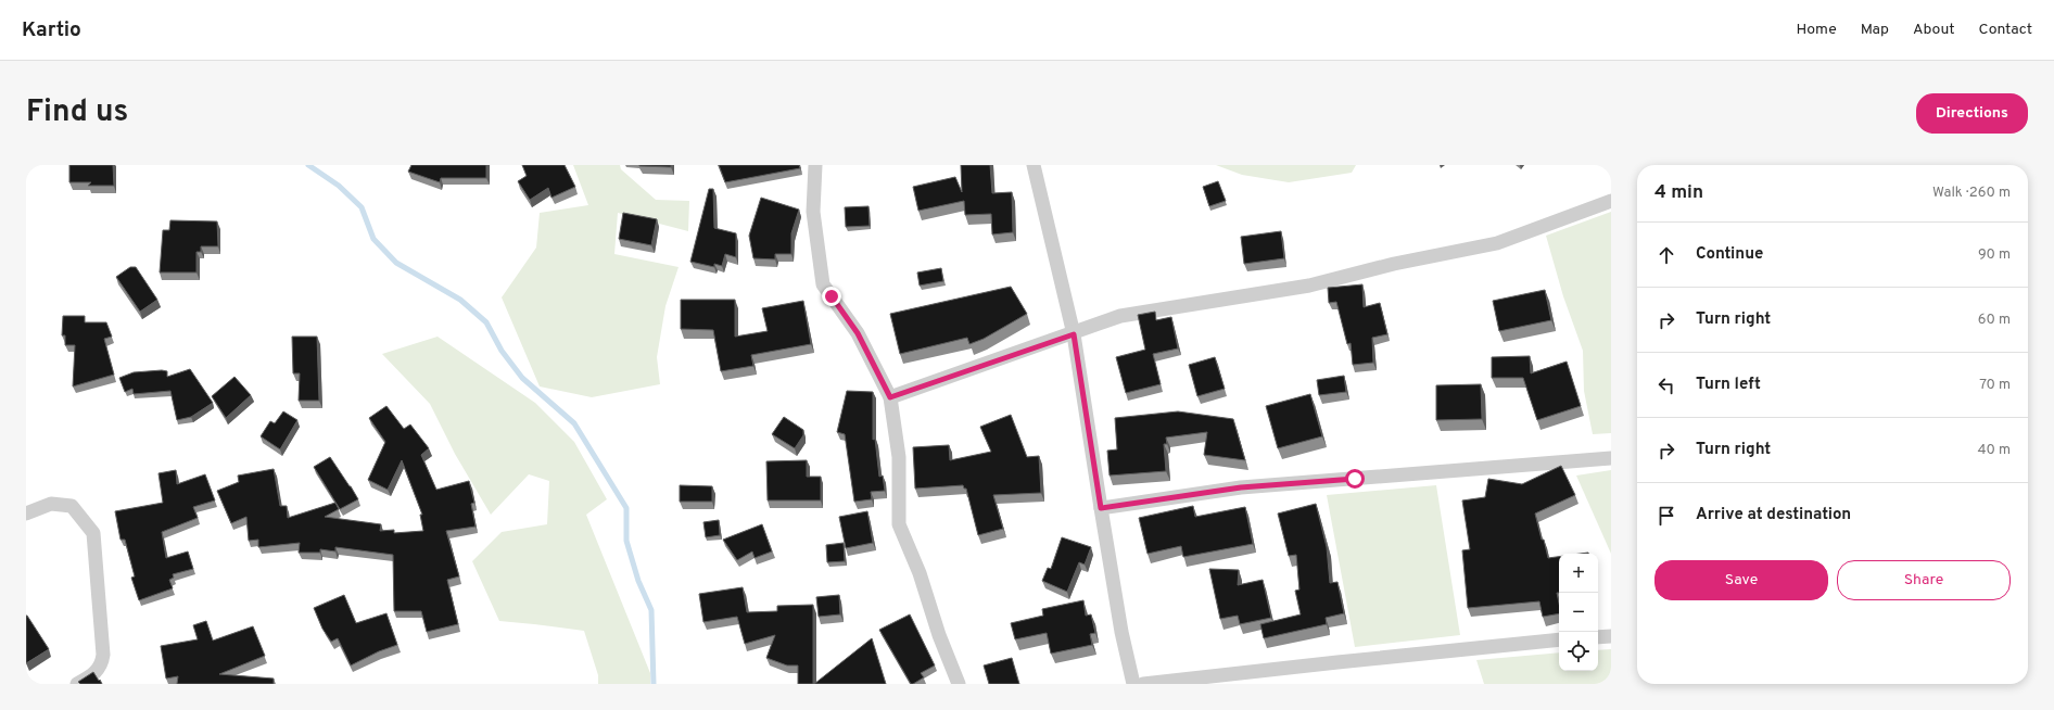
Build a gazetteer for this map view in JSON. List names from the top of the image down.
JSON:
{
  "page": {
    "header": "Kartio",
    "nav": [
      "Home",
      "Map",
      "About",
      "Contact"
    ],
    "title": "Find us",
    "buttons": [
      "Directions",
      ["Save", "Share"]
    ],
    "heading": ["4 min", "Walk · 260 m"],
    "list": [
      ["Continue", "90 m"],
      ["Turn right", "60 m"],
      ["Turn left", "70 m"],
      ["Turn right", "40 m"],
      "Arrive at destination"
    ],
    "map_buttons": ["+", "−"]
  }
}
